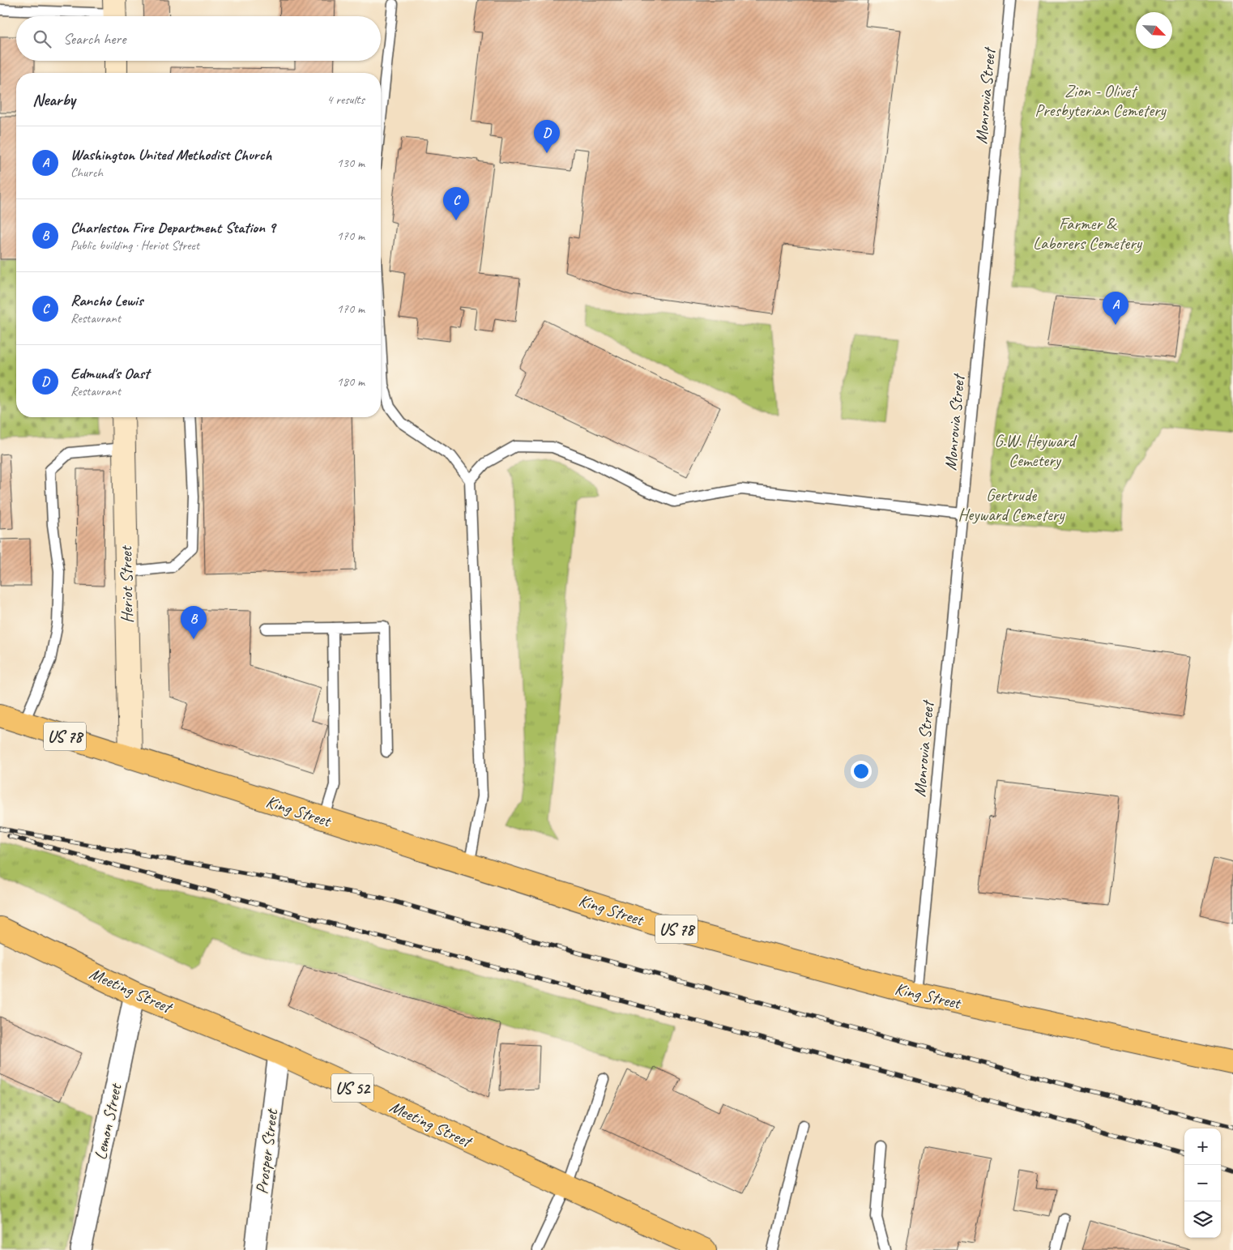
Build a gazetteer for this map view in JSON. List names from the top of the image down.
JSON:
{
  "streets": {
    "main road": [
      "US 78",
      "King Street",
      "Meeting Street",
      "US 52"
    ],
    "street": ["Heriot Street", "Lemon Street", "Prosper Street"],
    "lane": ["Monrovia Street"]
  },
  "crossings": [
    ["Monrovia Street", "King Street"],
    ["Heriot Street", "King Street"],
    ["Meeting Street", "Lemon Street"],
    ["Meeting Street", "Prosper Street"]
  ],
  "parks": [
    "Zion - Olivet Presbyterian Cemetery",
    "Farmer & Laborers Cemetery",
    "G.W. Heyward Cemetery",
    "Gertrude Heyward Cemetery"
  ],
  "north": "bottom right",
  "page": {
    "search": "Search here",
    "heading": ["Nearby", "4 results"],
    "pins": [
      "D",
      "C",
      "A",
      "B"
    ],
    "list": [
      {
        "mark": "A",
        "name": "Washington United Methodist Church",
        "note": "Church",
        "value": "130 m"
      },
      {
        "mark": "B",
        "name": "Charleston Fire Department Station 9",
        "note": "Public building · Heriot Street",
        "value": "170 m"
      },
      {
        "mark": "C",
        "name": "Rancho Lewis",
        "note": "Restaurant",
        "value": "170 m"
      },
      {
        "mark": "D",
        "name": "Edmund's Oast",
        "note": "Restaurant",
        "value": "180 m"
      }
    ],
    "map_buttons": ["+", "−"]
  }
}
